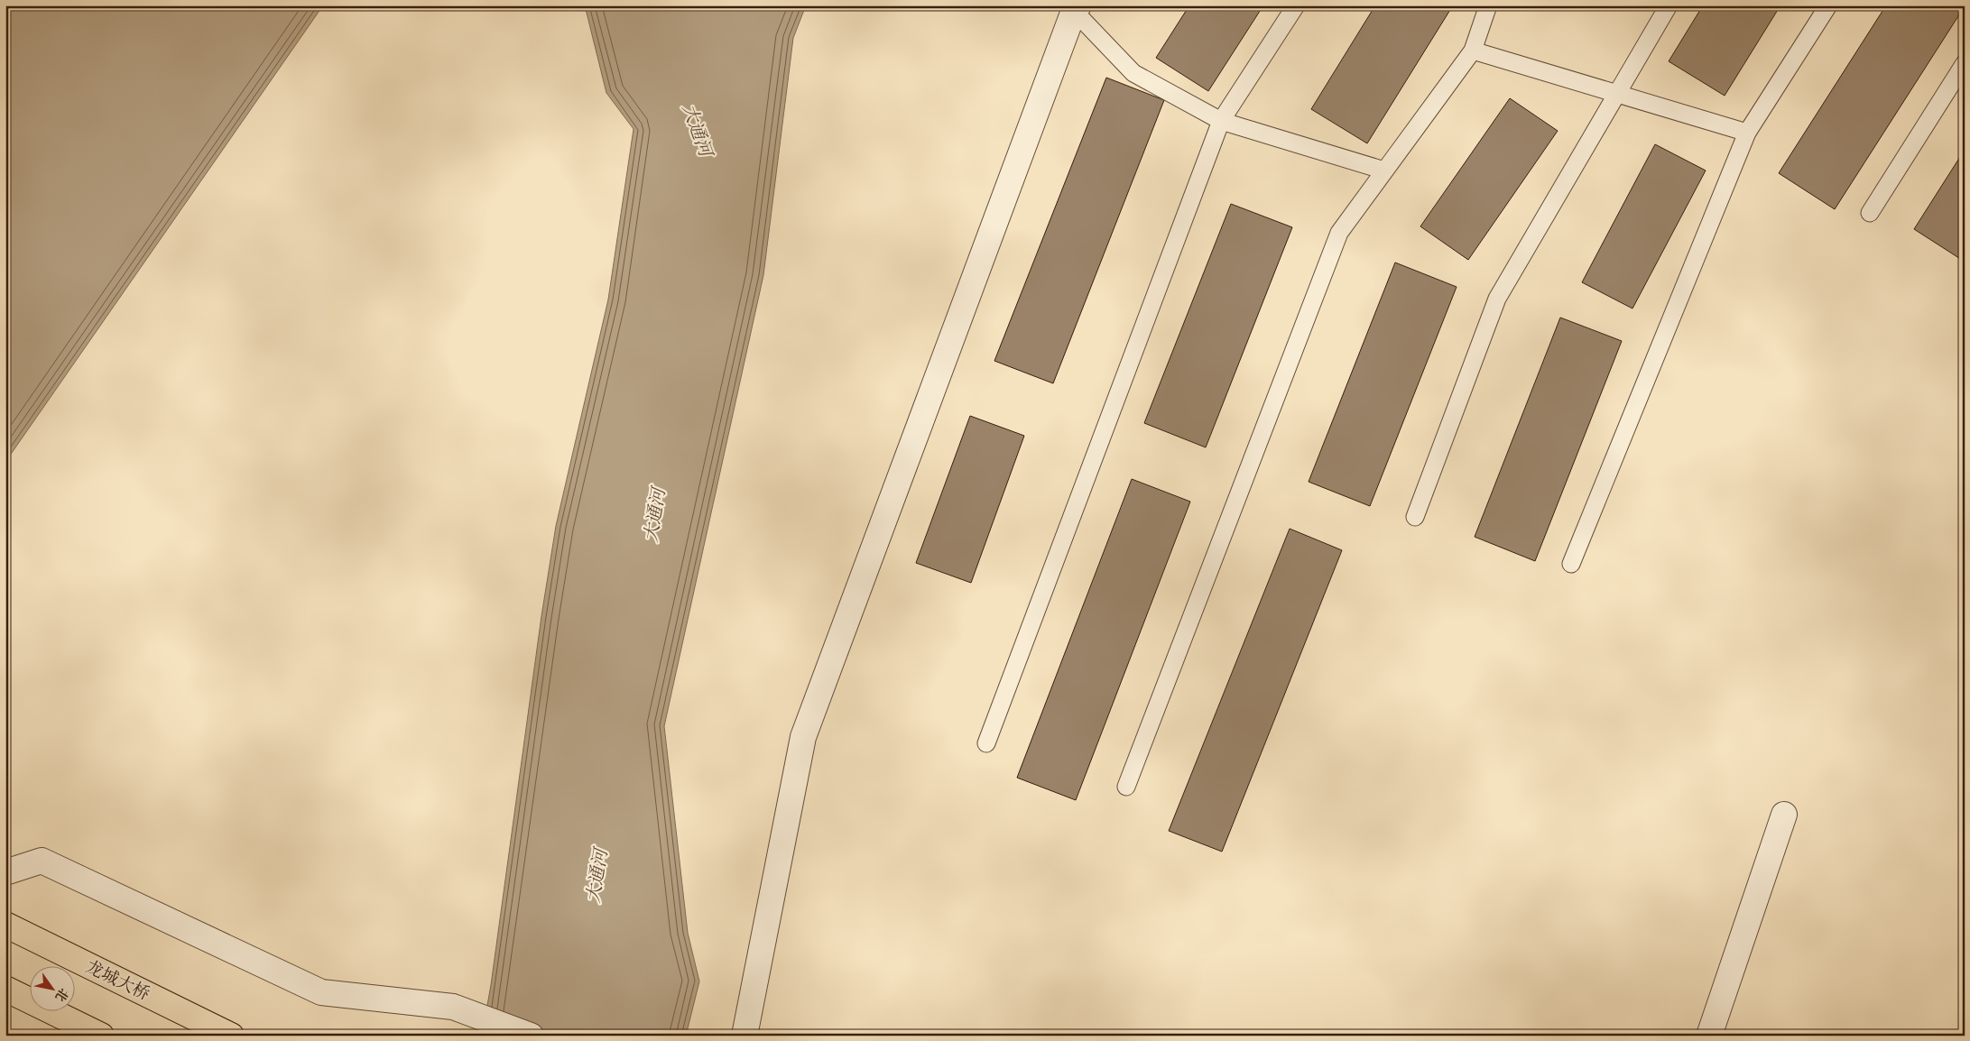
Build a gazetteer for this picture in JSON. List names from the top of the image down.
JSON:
{
  "streets": {
    "main road": ["龙城大桥"]
  },
  "water": ["大通河"],
  "north": "bottom right"
}
